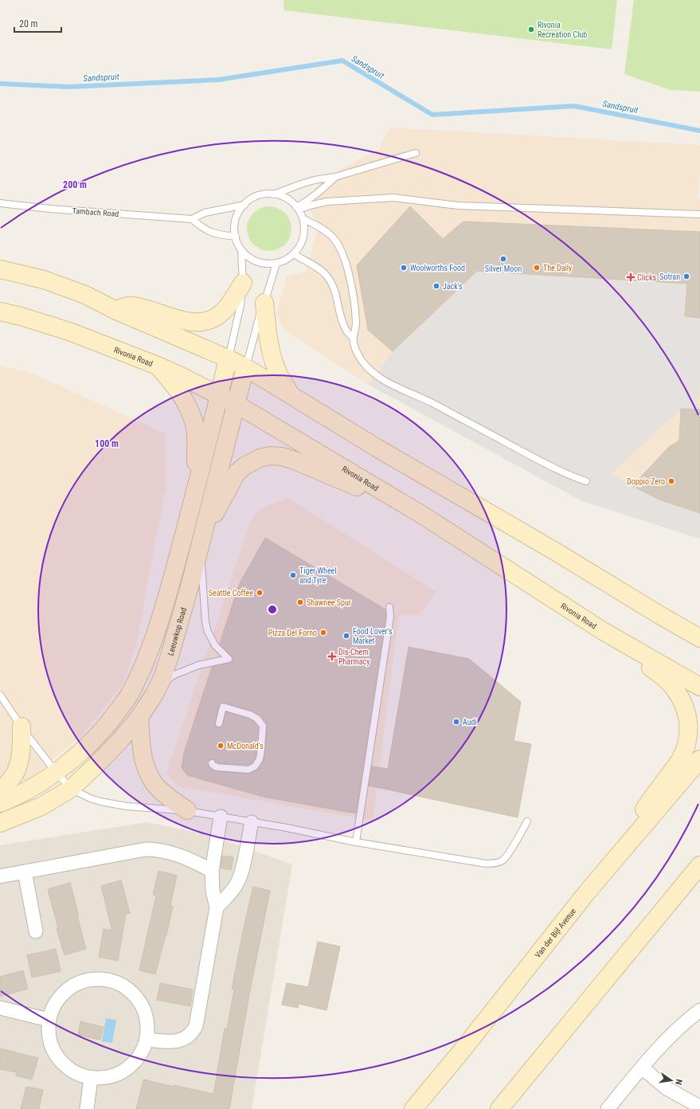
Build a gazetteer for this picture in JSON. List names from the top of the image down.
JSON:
{
  "streets": {
    "main road": ["Rivonia Road", "Leeuwkop Road", "Van der Bijl Avenue"],
    "lane": ["Tambach Road"]
  },
  "crossings": [
    ["Rivonia Road", "Leeuwkop Road"]
  ],
  "water": ["Sandspruit"],
  "places": {
    "other": [
      "Rivonia Recreation Club",
      "Silver Moon",
      "Woolworths Food",
      "The Daily",
      "Sotran",
      "Jack's",
      "Doppio Zero",
      "Tiger Wheel and Tyre",
      "Seattle Coffee",
      "Shawnee Spur",
      "Pizza Del Forno",
      "Food Lover's Market",
      "Audi",
      "McDonald's"
    ],
    "health": ["Clicks", "Dis-Chem Pharmacy"]
  },
  "scale_bar": "20 m",
  "north": "right",
  "rings": ["200 m", "100 m"]
}
